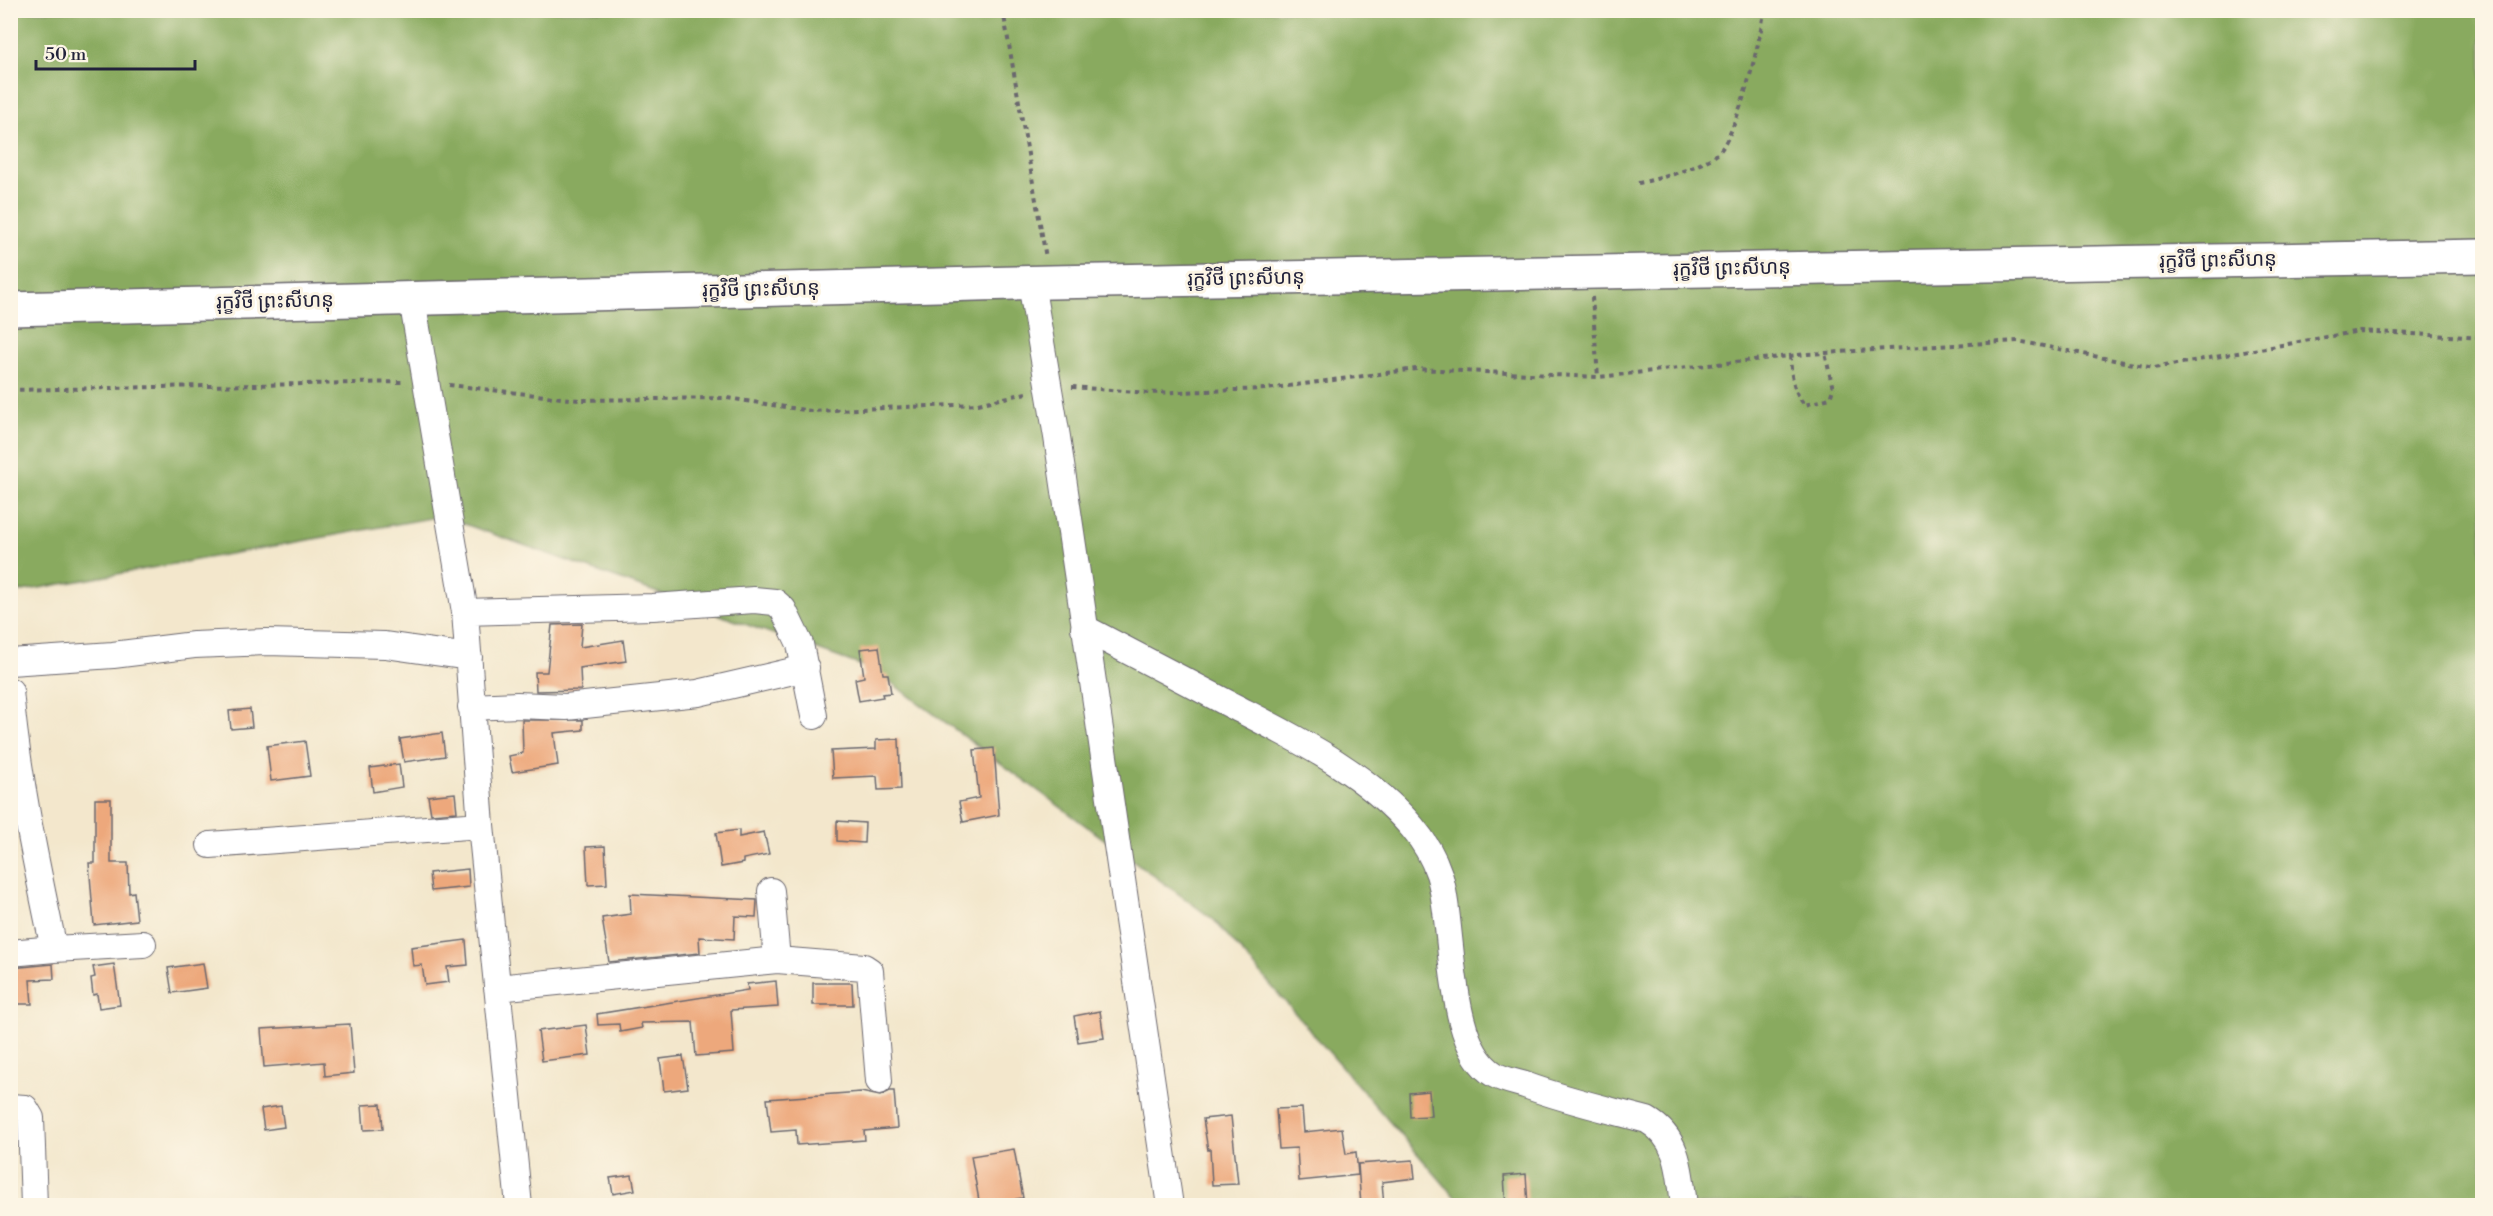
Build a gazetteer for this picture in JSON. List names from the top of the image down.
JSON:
{
  "streets": {
    "street": ["រុក្ខវិថី ព្រះសីហនុ"]
  },
  "scale_bar": "50 m"
}
